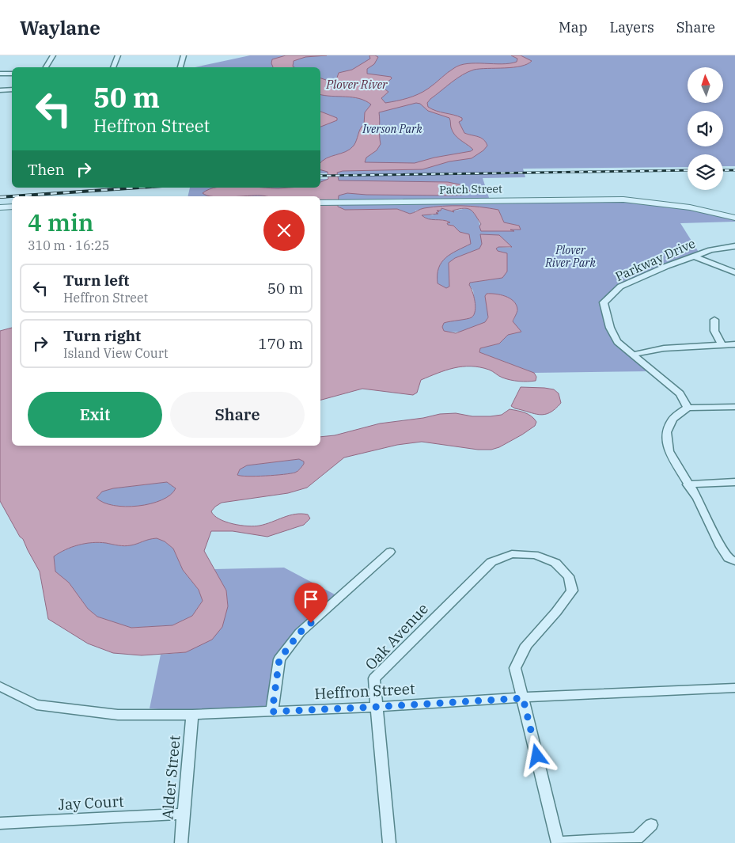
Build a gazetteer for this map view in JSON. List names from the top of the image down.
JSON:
{
  "streets": {
    "street": [
      "Patch Street",
      "Parkway Drive",
      "Oak Avenue",
      "Heffron Street",
      "Alder Street",
      "Jay Court"
    ]
  },
  "crossings": [
    ["Oak Avenue", "Heffron Street"],
    ["Heffron Street", "Alder Street"],
    ["Alder Street", "Jay Court"]
  ],
  "water": ["Plover River"],
  "parks": ["Iverson Park", "Plover River Park"],
  "north": "top",
  "page": {
    "header": "Waylane",
    "nav": ["Map", "Layers", "Share"],
    "turn": ["50 m", "Heffron Street"],
    "then": "Then",
    "heading": ["4 min", "310 m · 16:25"],
    "list": [
      {
        "name": "Turn left",
        "note": "Heffron Street",
        "value": "50 m"
      },
      {
        "name": "Turn right",
        "note": "Island View Court",
        "value": "170 m"
      }
    ],
    "buttons": ["Exit", "Share"]
  }
}
